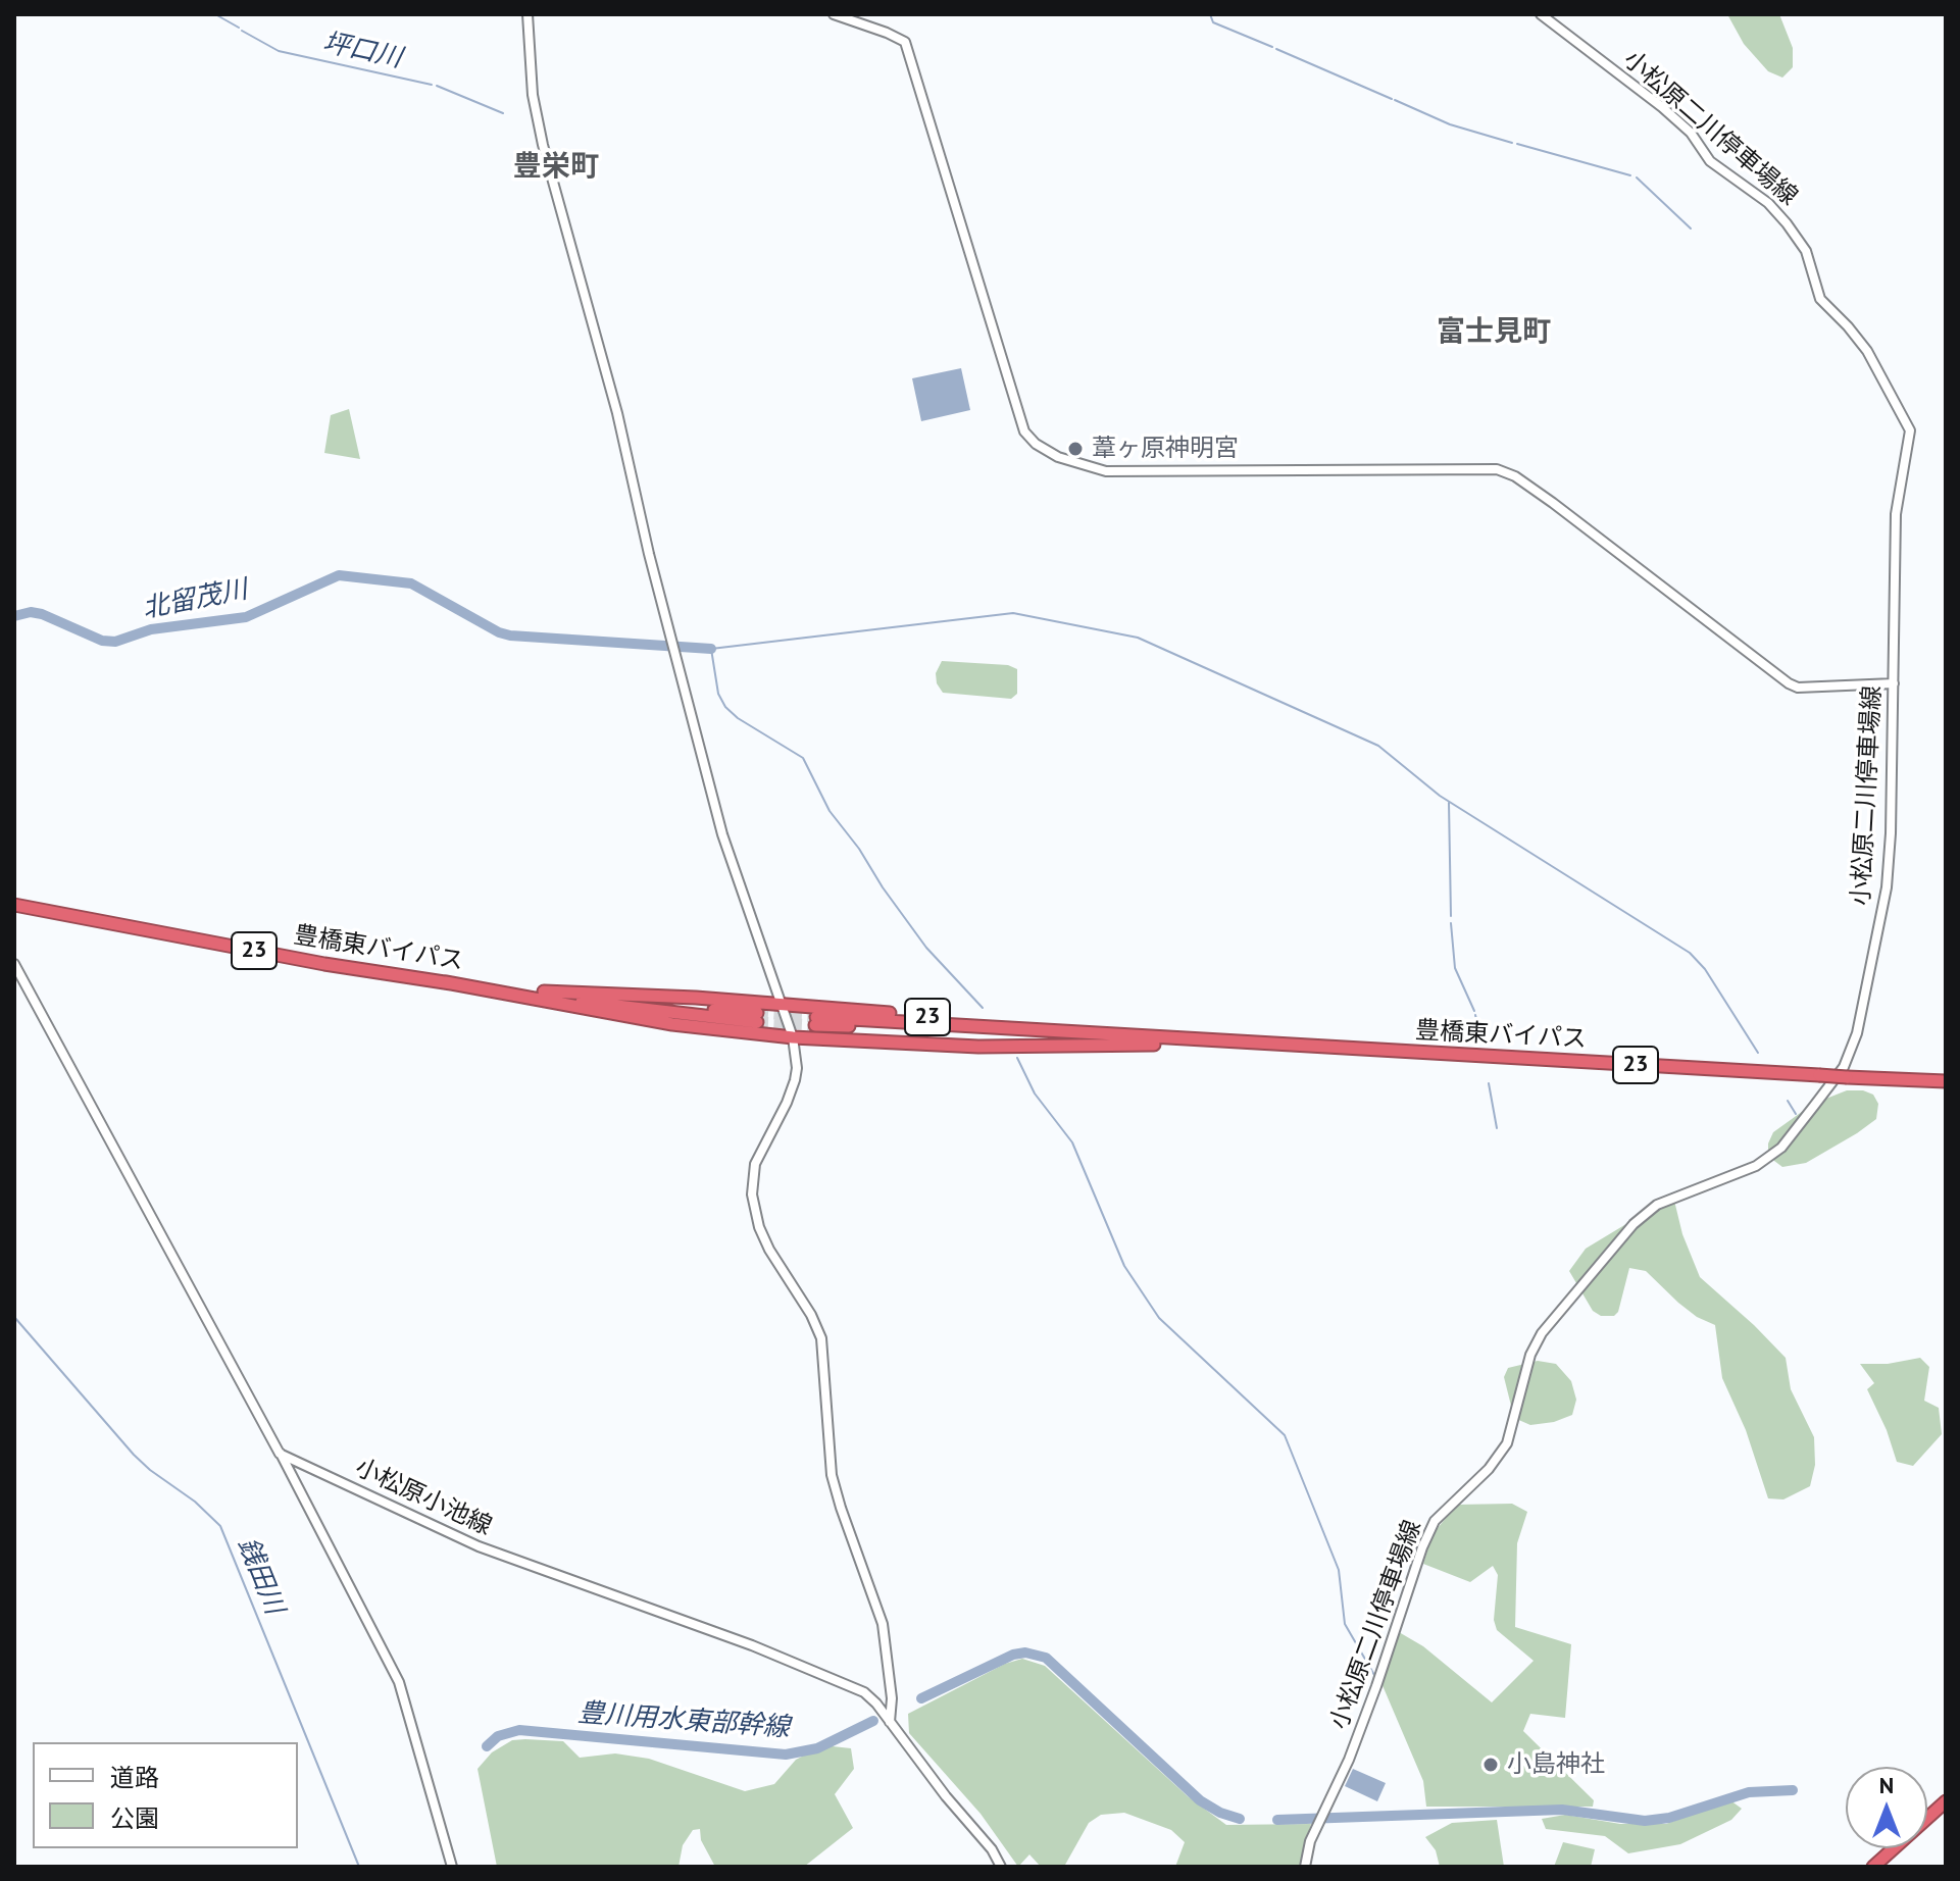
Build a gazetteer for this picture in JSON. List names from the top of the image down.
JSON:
{
  "streets": {
    "highway": ["豊橋東バイパス", "23"],
    "street": ["小松原二川停車場線", "小松原小池線"]
  },
  "crossings": [
    ["豊橋東バイパス", "23"]
  ],
  "districts": ["豊栄町", "富士見町"],
  "water": [
    "坪口川",
    "北留茂川",
    "銭田川",
    "豊川用水東部幹線"
  ],
  "places": ["葦ヶ原神明宮", "小島神社"],
  "legend": ["道路", "公園"],
  "north": "top"
}
